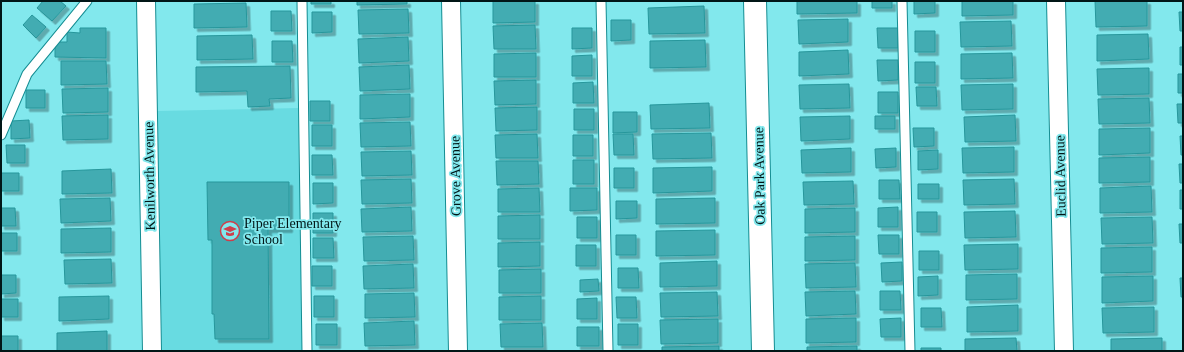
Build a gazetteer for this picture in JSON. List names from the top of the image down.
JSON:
{
  "streets": {
    "street": [
      "Kenilworth Avenue",
      "Grove Avenue",
      "Oak Park Avenue",
      "Euclid Avenue"
    ]
  },
  "places": {
    "school or university": ["Piper Elementary School"]
  }
}
